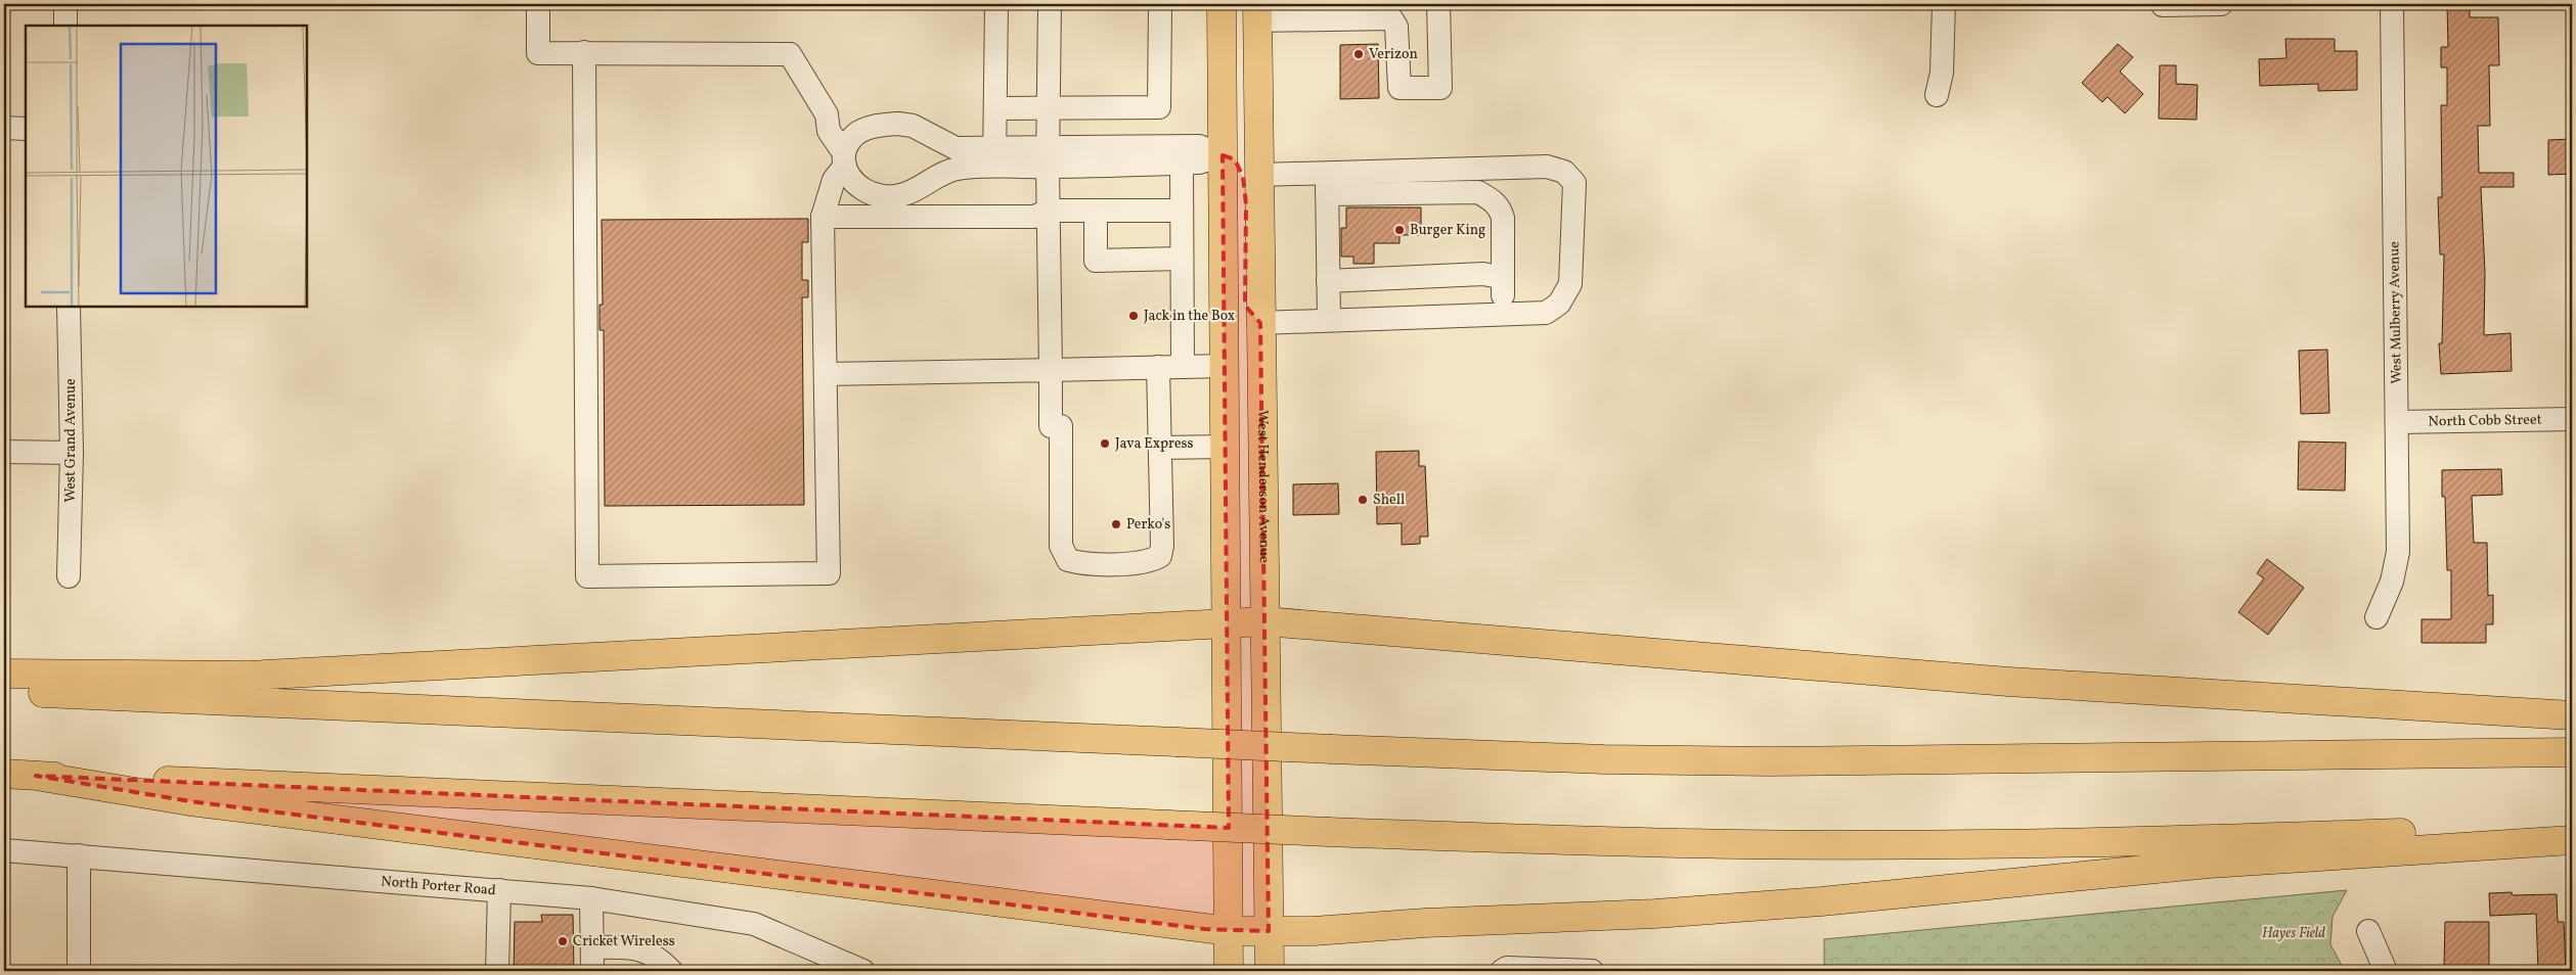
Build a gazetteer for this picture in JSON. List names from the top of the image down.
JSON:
{
  "streets": {
    "main road": ["West Henderson Avenue"],
    "street": [
      "West Mulberry Avenue",
      "North Cobb Street",
      "West Grand Avenue",
      "North Porter Road"
    ]
  },
  "crossings": [
    ["West Mulberry Avenue", "North Cobb Street"]
  ],
  "parks": ["Hayes Field"],
  "places": [
    "Verizon",
    "Burger King",
    "Jack in the Box",
    "Java Express",
    "Shell",
    "Perko's",
    "Cricket Wireless"
  ]
}
